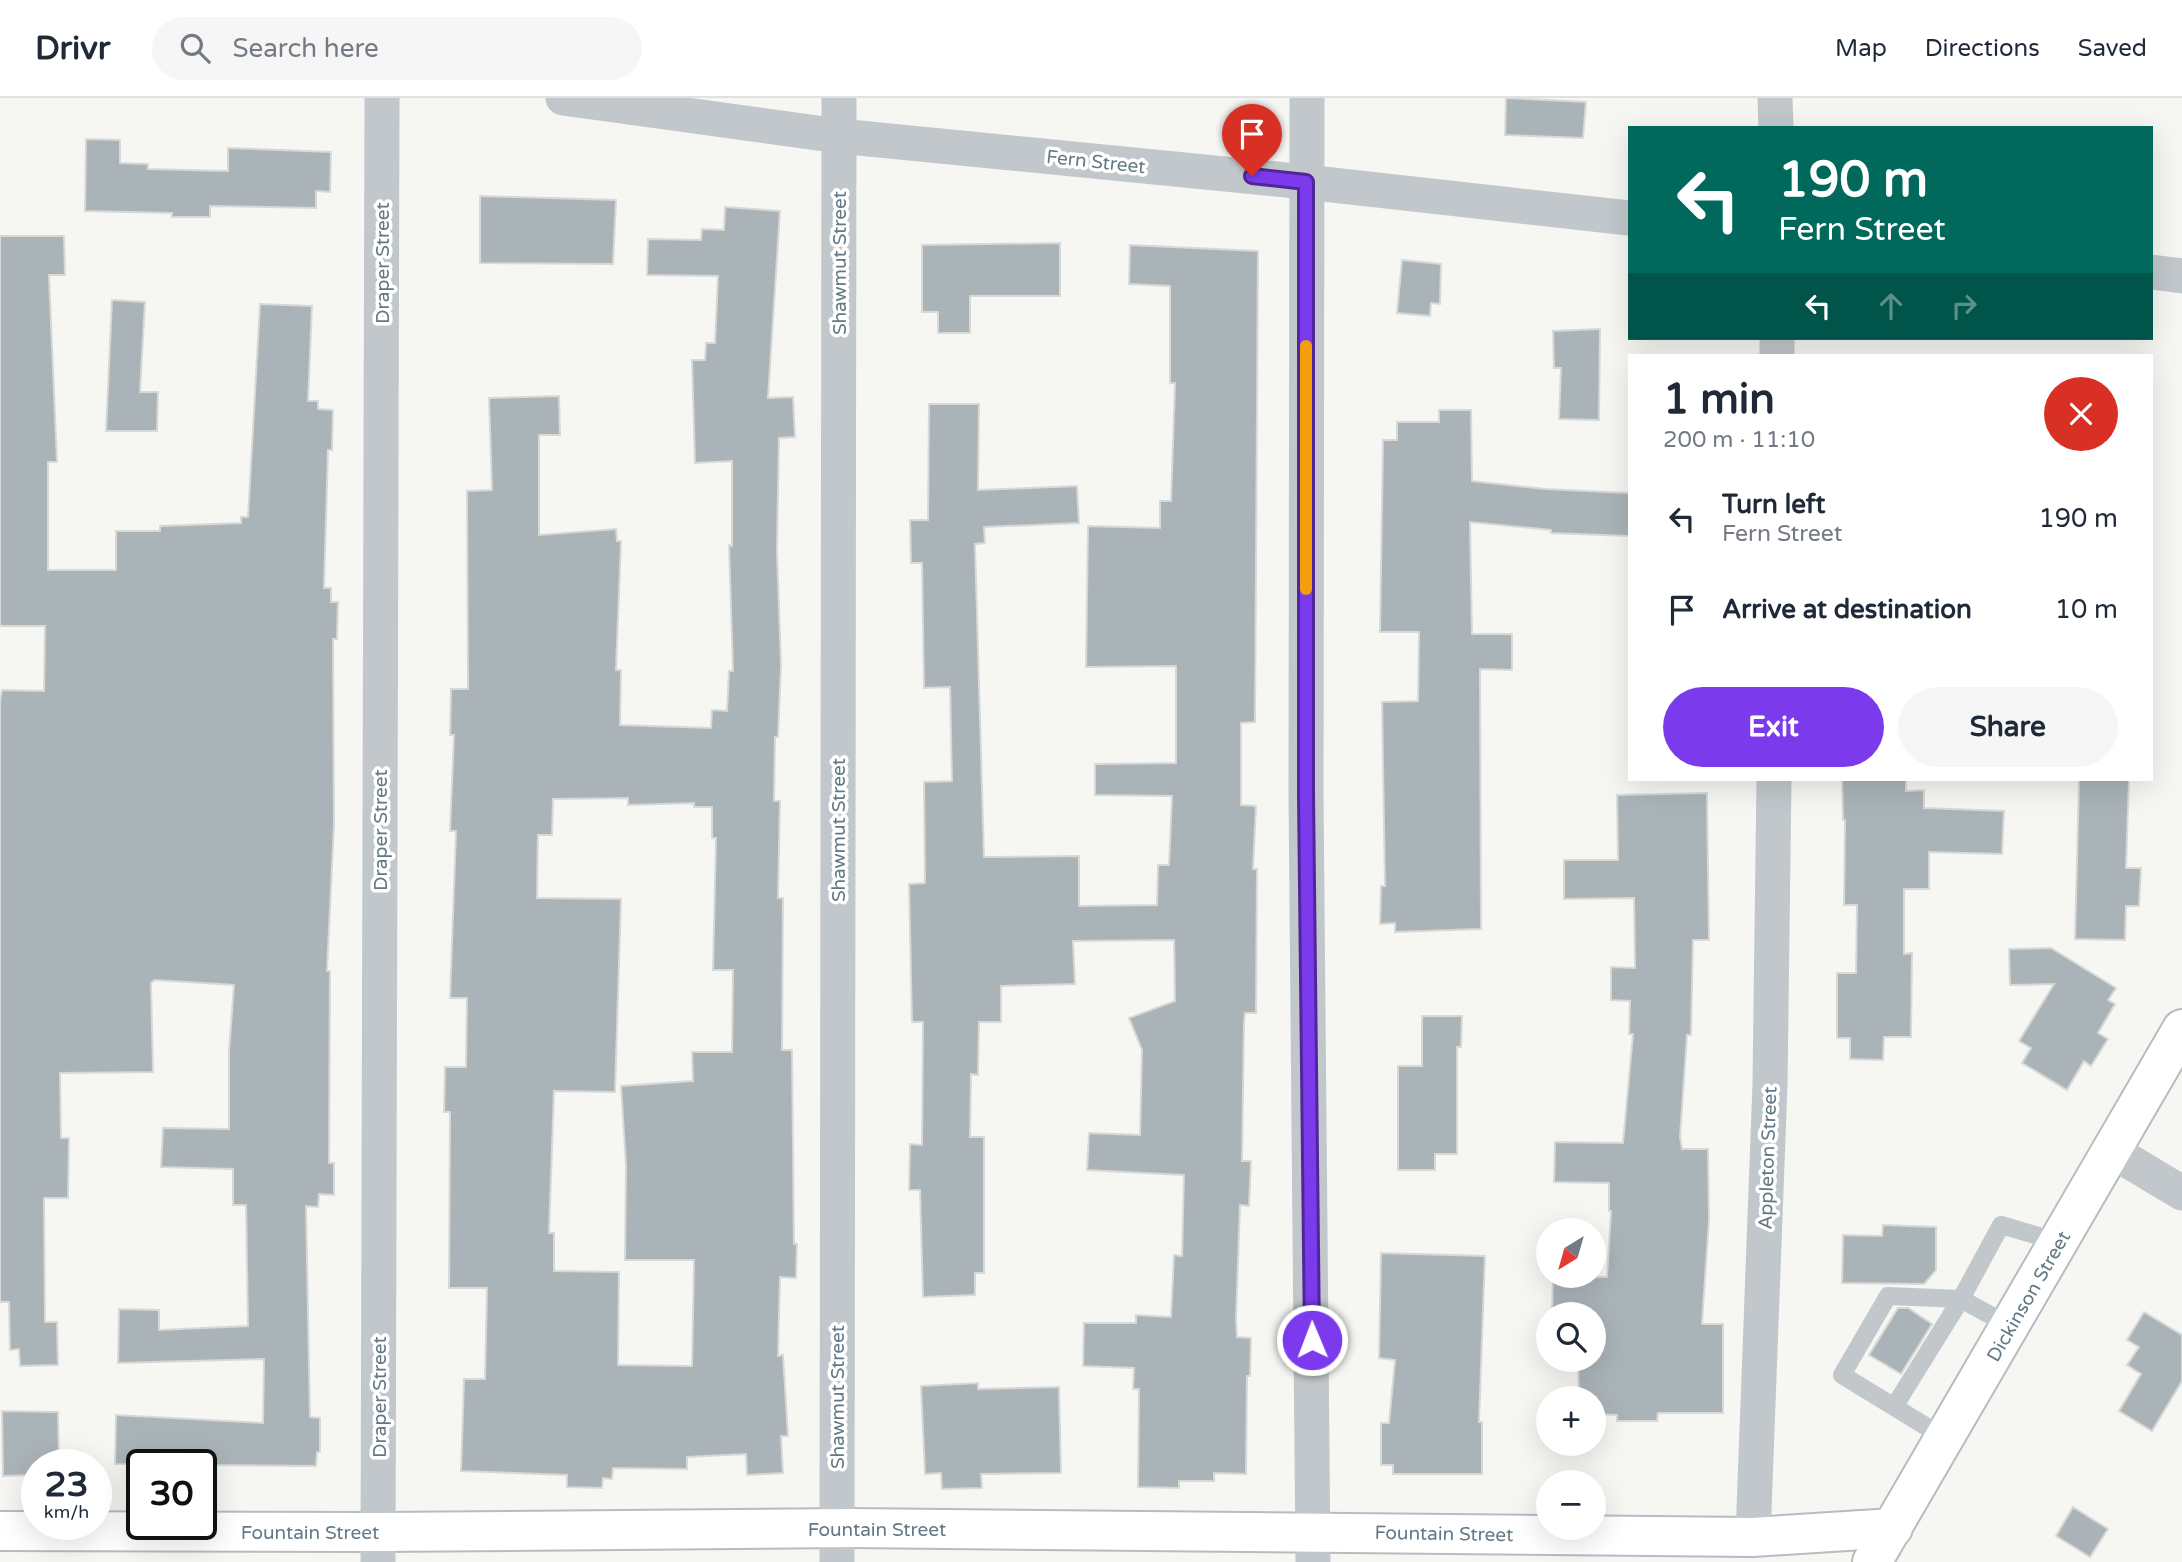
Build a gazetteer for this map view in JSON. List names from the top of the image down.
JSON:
{
  "streets": {
    "street": [
      "Fern Street",
      "Draper Street",
      "Shawmut Street",
      "Appleton Street",
      "Dickinson Street",
      "Fountain Street"
    ]
  },
  "crossings": [
    ["Fern Street", "Shawmut Street"],
    ["Draper Street", "Fountain Street"],
    ["Shawmut Street", "Fountain Street"],
    ["Appleton Street", "Fountain Street"],
    ["Dickinson Street", "Fountain Street"]
  ],
  "north": "bottom left",
  "page": {
    "header": "Drivr",
    "search": "Search here",
    "nav": ["Map", "Directions", "Saved"],
    "turn": ["190 m", "Fern Street"],
    "heading": ["1 min", "200 m · 11:10"],
    "list": [
      {
        "name": "Turn left",
        "note": "Fern Street",
        "value": "190 m"
      },
      {
        "name": "Arrive at destination",
        "value": "10 m"
      }
    ],
    "buttons": ["Exit", "Share"],
    "map_buttons": ["+", "−"],
    "speed": "23 km/h",
    "limit": "30"
  }
}
